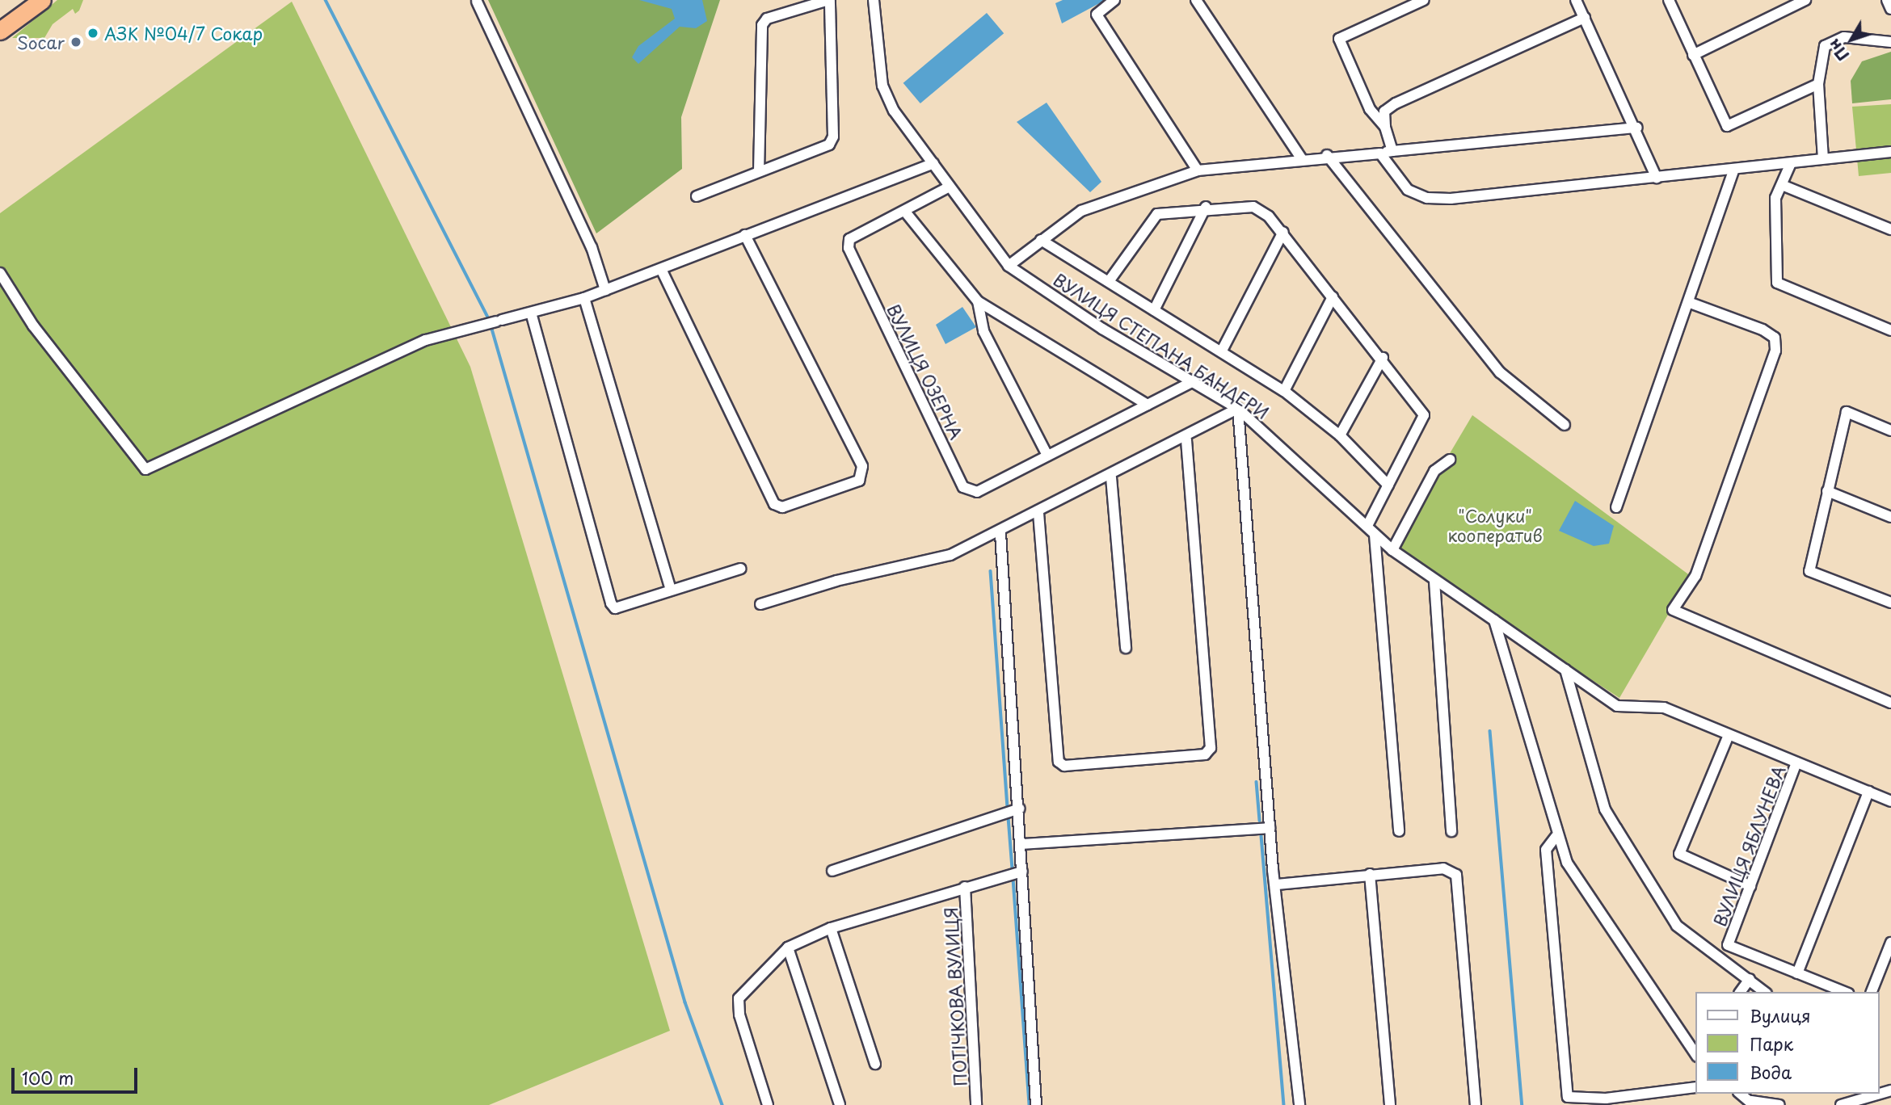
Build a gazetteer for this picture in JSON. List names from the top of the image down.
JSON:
{
  "streets": {
    "street": [
      "ВУЛИЦЯ СТЕПАНА БАНДЕРИ",
      "ВУЛИЦЯ ОЗЕРНА",
      "ВУЛИЦЯ ЯБЛУНЕВА",
      "ПОТІЧКОВА ВУЛИЦЯ"
    ]
  },
  "crossings": [
    ["ВУЛИЦЯ СТЕПАНА БАНДЕРИ", "ВУЛИЦЯ ОЗЕРНА"],
    ["ВУЛИЦЯ СТЕПАНА БАНДЕРИ", "ВУЛИЦЯ ЯБЛУНЕВА"]
  ],
  "parks": ["\"Солуки\" кооператив"],
  "places": ["АЗК №04/7 Сокар", "Socar"],
  "legend": ["Вулиця", "Парк", "Вода"],
  "scale_bar": "100 m",
  "north": "bottom left"
}
